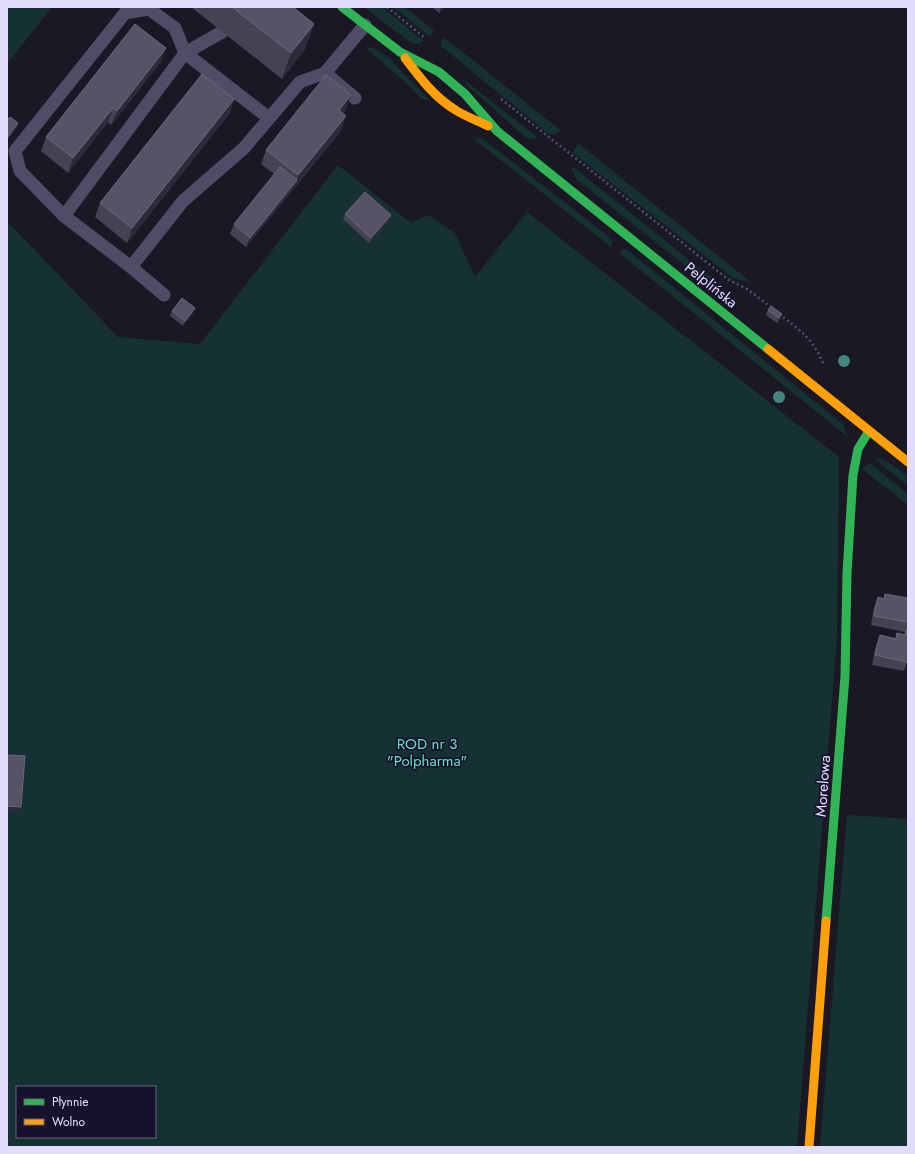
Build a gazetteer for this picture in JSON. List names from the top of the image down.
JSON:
{
  "streets": {
    "main road": ["Pelplińska", "Morelowa"]
  },
  "crossings": [
    ["Pelplińska", "Morelowa"]
  ],
  "parks": ["ROD nr 3 \"Polpharma\""],
  "legend": ["Płynnie", "Wolno"]
}
